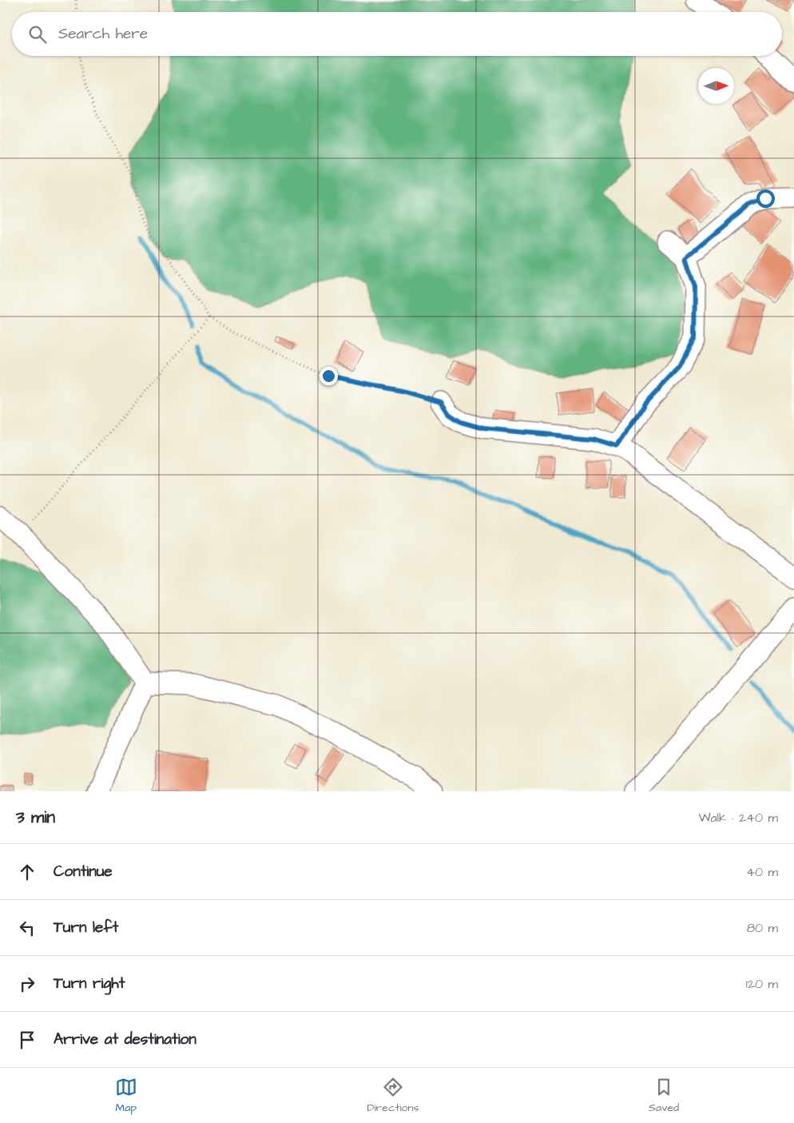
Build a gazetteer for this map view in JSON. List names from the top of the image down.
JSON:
{
  "north": "right",
  "page": {
    "search": "Search here",
    "heading": ["3 min", "Walk · 240 m"],
    "list": [
      ["Continue", "40 m"],
      ["Turn left", "80 m"],
      ["Turn right", "120 m"],
      "Arrive at destination"
    ],
    "nav": ["Map", "Directions", "Saved"]
  }
}
